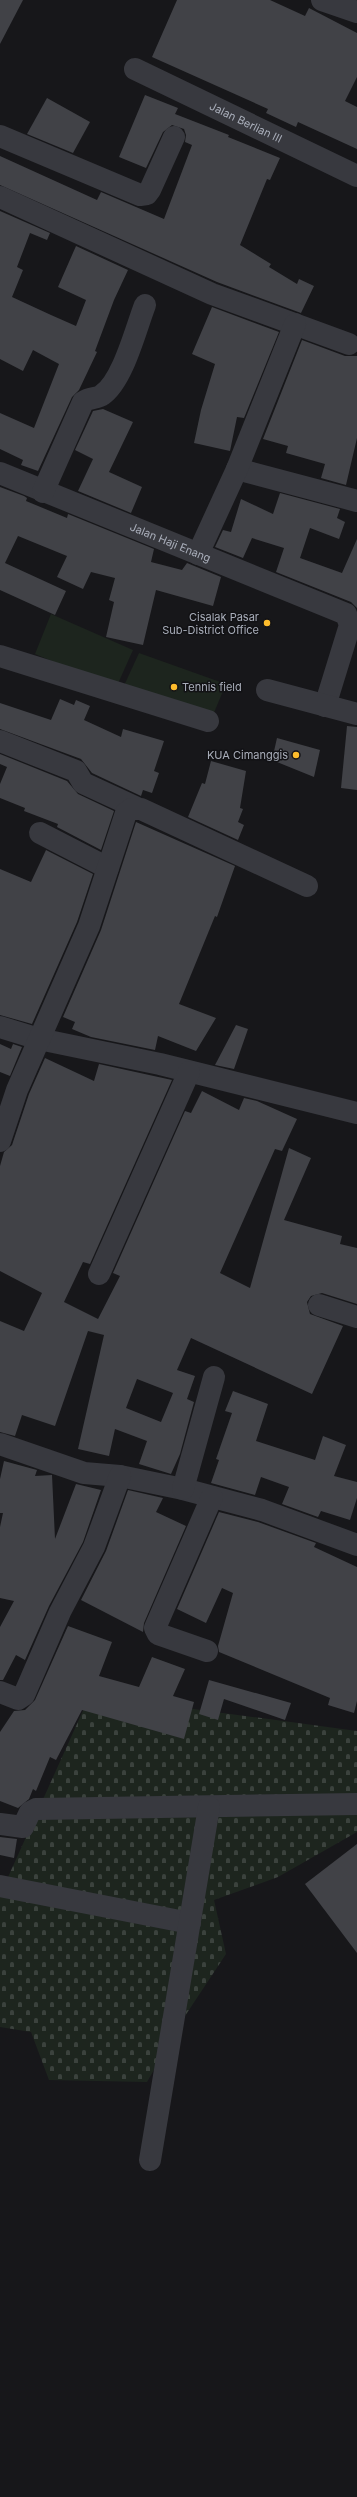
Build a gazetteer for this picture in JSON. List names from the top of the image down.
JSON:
{
  "streets": {
    "street": ["Jalan Berlian III", "Jalan Haji Enang"]
  },
  "places": ["Cisalak Pasar Sub-District Office", "Tennis field", "KUA Cimanggis"]
}
